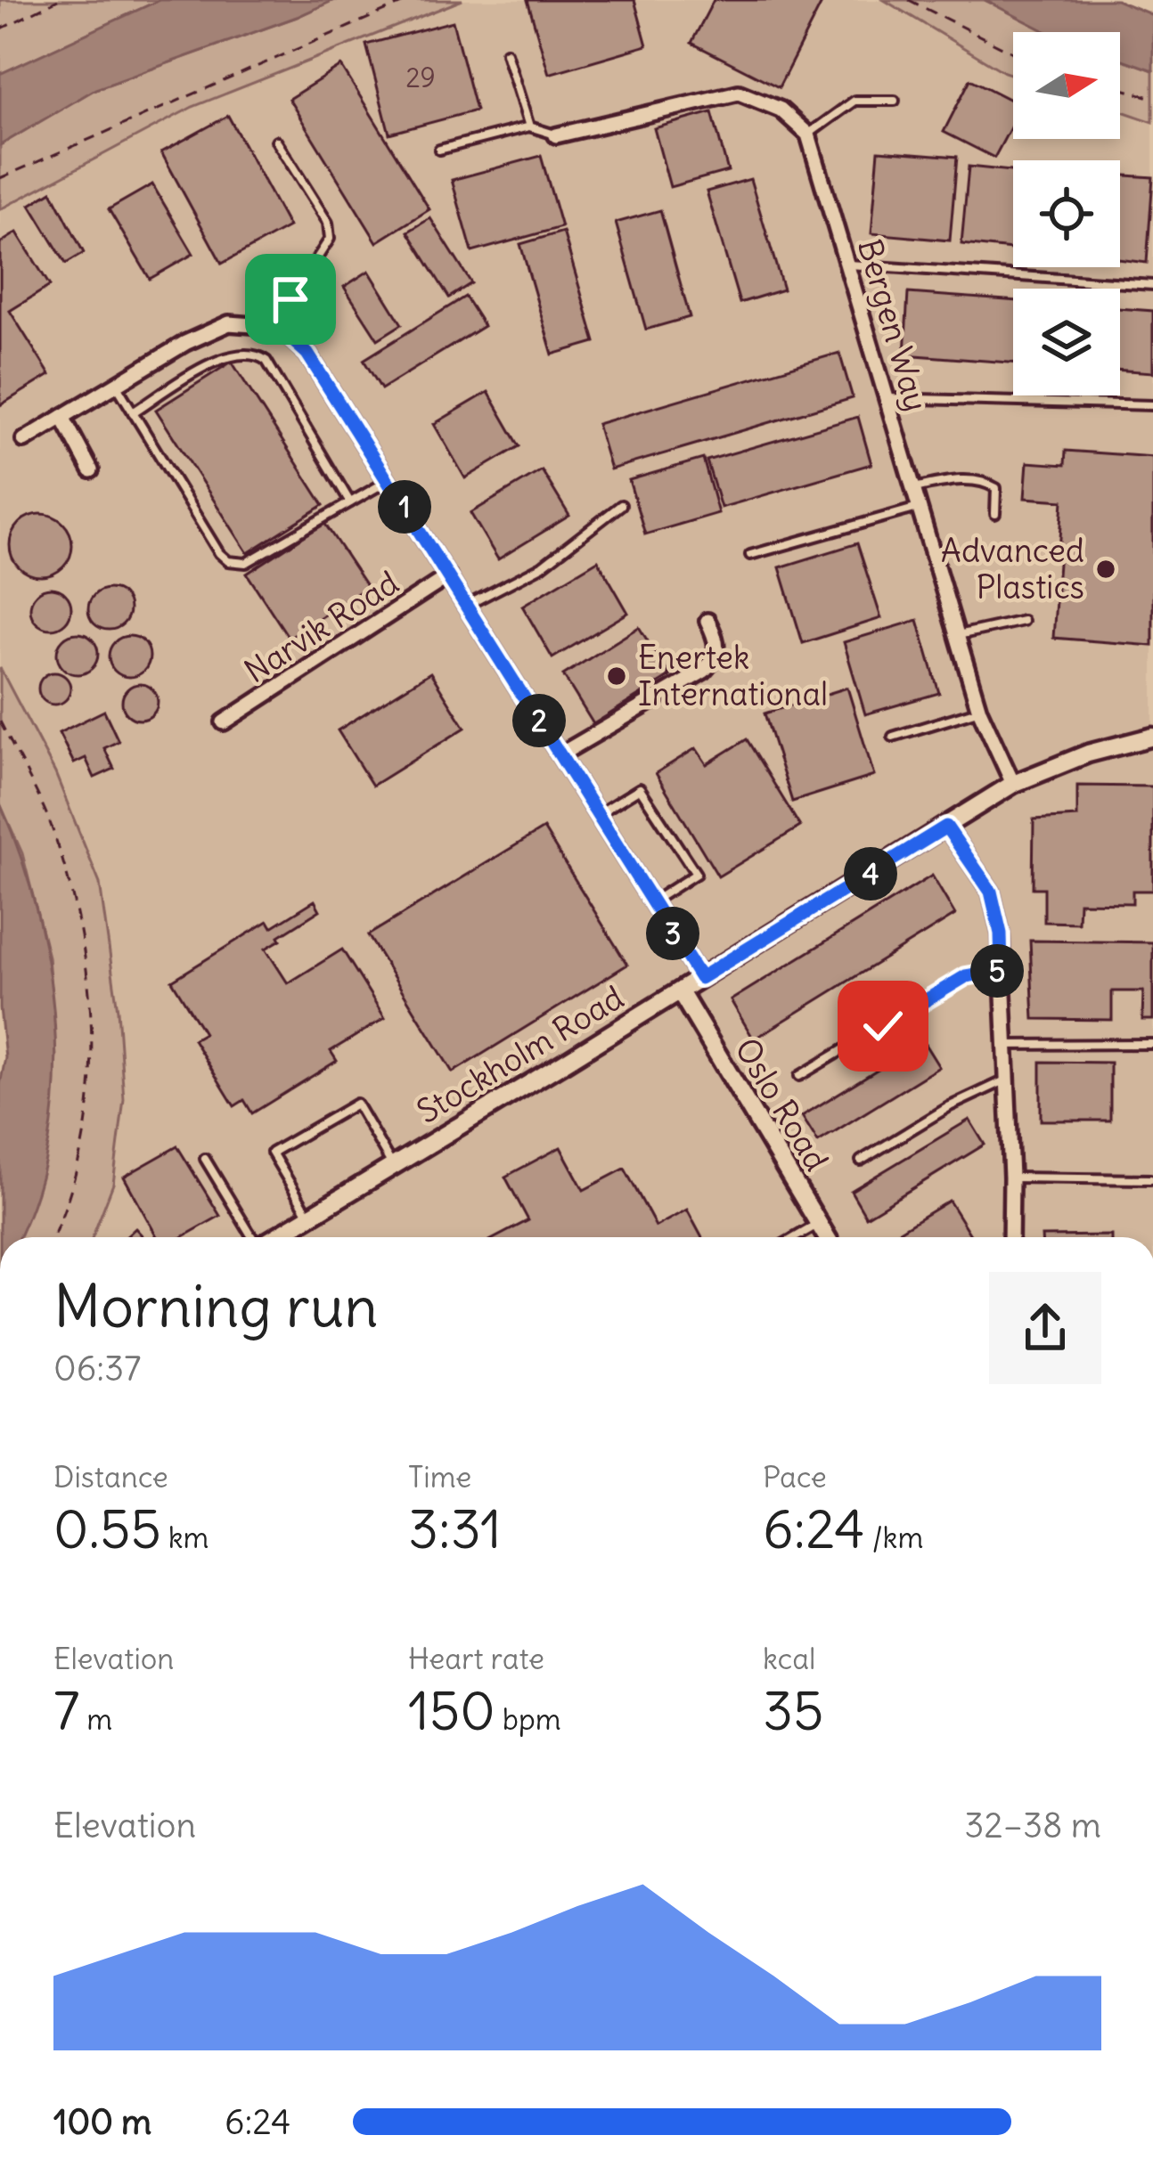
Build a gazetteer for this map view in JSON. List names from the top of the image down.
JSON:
{
  "streets": {
    "street": [
      "Bergen Way",
      "Narvik Road",
      "Stockholm Road",
      "Oslo Road"
    ]
  },
  "crossings": [
    ["Bergen Way", "Stockholm Road"],
    ["Stockholm Road", "Oslo Road"]
  ],
  "places": ["Advanced Plastics", "Enertek International"],
  "house_numbers": ["29"],
  "north": "right",
  "page": {
    "pins": [
      "1",
      "2",
      "4",
      "3",
      "5"
    ],
    "heading": ["Morning run", "06:37"],
    "stats": [
      ["Distance", "0.55 km"],
      ["Time", "3:31"],
      ["Pace", "6:24 /km"],
      ["Elevation", "7 m"],
      ["Heart rate", "150 bpm"],
      ["kcal", "35"]
    ],
    "chart": ["Elevation", "32–38 m"],
    "list": [
      {
        "name": "100 m",
        "note": "6:24"
      }
    ]
  }
}
